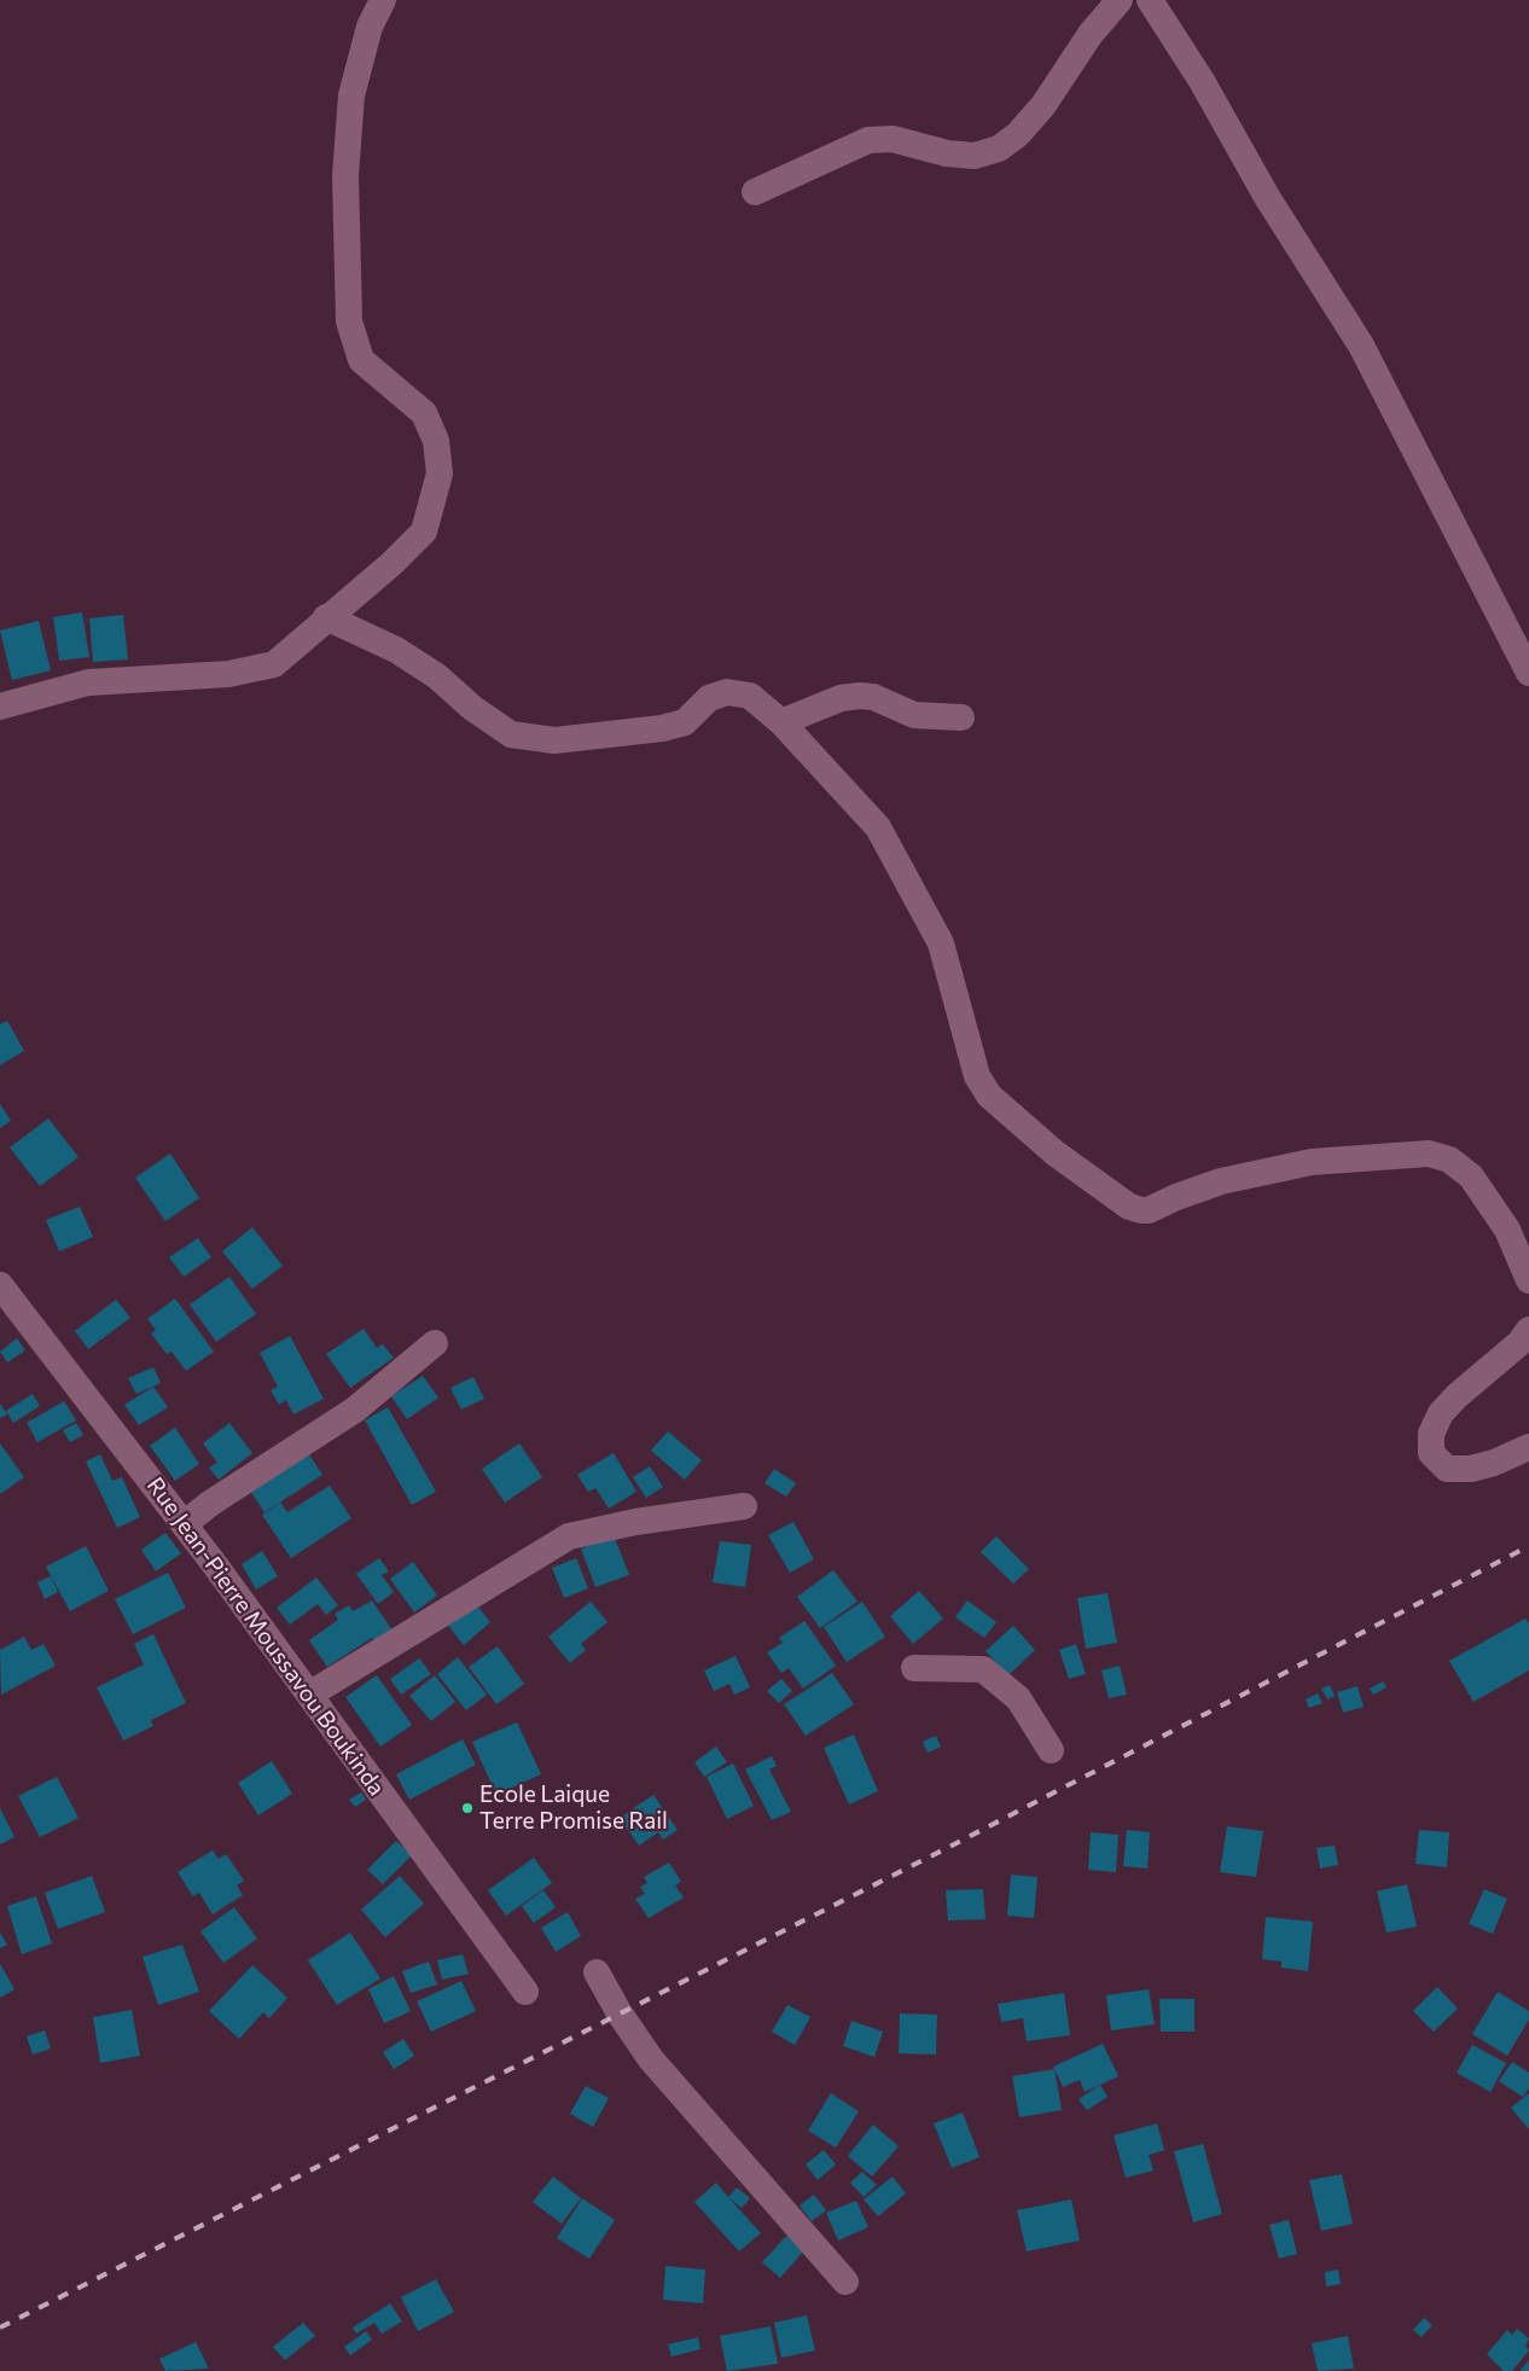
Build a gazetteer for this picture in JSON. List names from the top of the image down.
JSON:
{
  "streets": {
    "street": ["Rue Jean-Pierre Moussavou Boukinda"]
  },
  "places": ["Ecole Laique Terre Promise Rail"]
}
